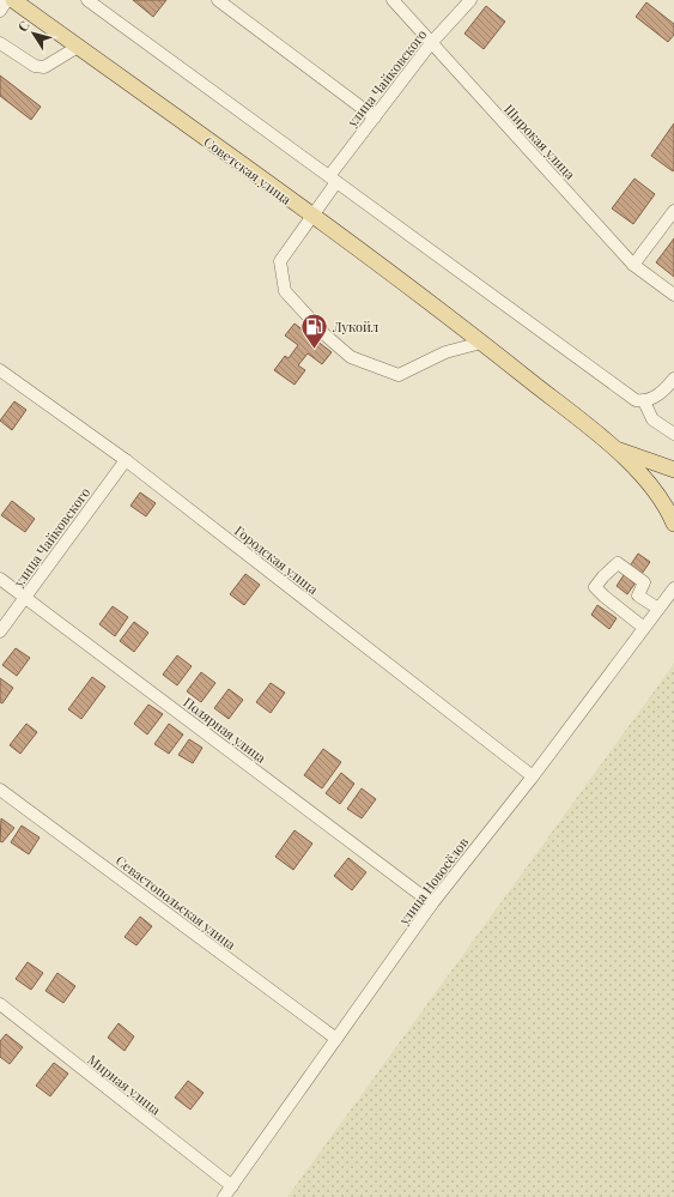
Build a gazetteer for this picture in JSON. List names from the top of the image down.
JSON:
{
  "streets": {
    "main road": ["Советская улица"],
    "street": [
      "улица Чайковского",
      "Широкая улица",
      "Городская улица",
      "Полярная улица",
      "улица Новосёлов",
      "Севастопольская улица",
      "Мирная улица"
    ]
  },
  "crossings": [
    ["улица Чайковского", "Широкая улица"],
    ["улица Чайковского", "Советская улица"],
    ["улица Чайковского", "Городская улица"],
    ["улица Чайковского", "Полярная улица"],
    ["Городская улица", "улица Новосёлов"],
    ["Полярная улица", "улица Новосёлов"],
    ["улица Новосёлов", "Севастопольская улица"],
    ["улица Новосёлов", "Мирная улица"]
  ],
  "places": {
    "fuel station": ["Лукойл"]
  },
  "north": "top left"
}
